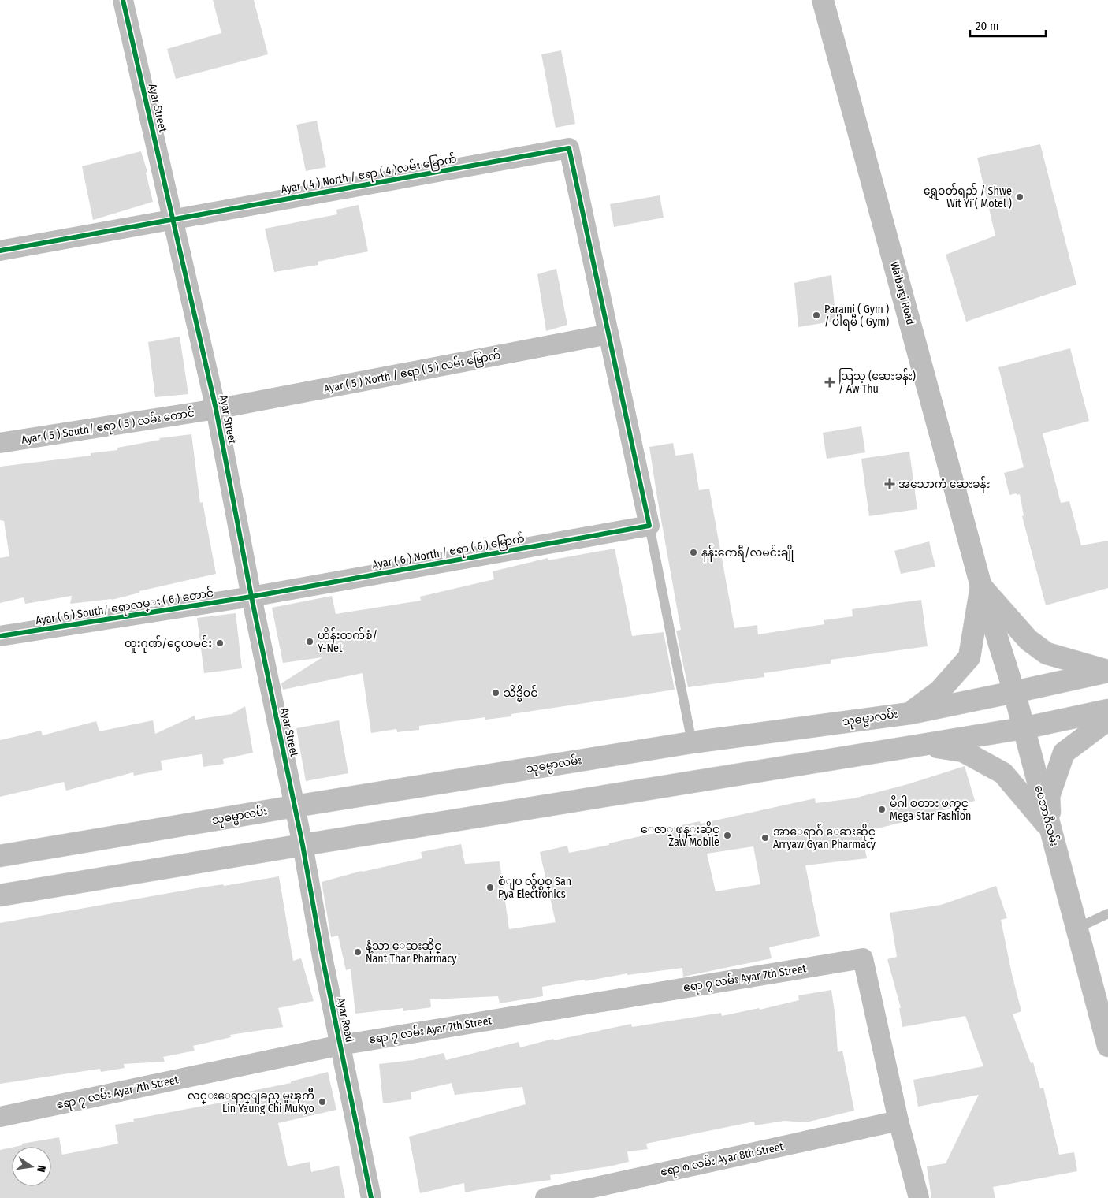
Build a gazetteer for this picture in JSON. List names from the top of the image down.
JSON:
{
  "streets": {
    "main road": ["Waibargi Road", "သုဓမ္မာလမ်း", "ဝေဘာဂီလမ်း"],
    "street": [
      "Ayar Street",
      "Ayar ( 4 ) North / ဧရာ ( 4 )လမ်း မြောက်",
      "Ayar ( 5 ) North / ဧရာ ( 5 ) လမ်း မြောက်",
      "Ayar ( 5 ) South/ ဧရာ ( 5 ) လမ်း တောင်",
      "Ayar ( 6 ) North / ဧရာ ( 6 ) မြောက်",
      "Ayar ( 6 ) South/ ဧရာလမ္း ( 6 ) တောင်",
      "ဧရာ ၇ လမ်း Ayar 7th Street",
      "Ayar Road",
      "ဧရာ ၈ လမ်း Ayar 8th Street"
    ]
  },
  "crossings": [
    ["Ayar Street", "Ayar ( 4 ) North / ဧရာ ( 4 )လမ်း မြောက်"],
    ["Ayar Street", "Ayar ( 5 ) North / ဧရာ ( 5 ) လမ်း မြောက်"],
    ["Ayar Street", "Ayar ( 5 ) South/ ဧရာ ( 5 ) လမ်း တောင်"],
    ["Ayar Street", "Ayar ( 6 ) North / ဧရာ ( 6 ) မြောက်"],
    ["Ayar Street", "Ayar ( 6 ) South/ ဧရာလမ္း ( 6 ) တောင်"],
    ["Ayar Street", "သုဓမ္မာလမ်း"],
    ["Ayar Street", "Ayar Road"],
    ["Ayar ( 4 ) North / ဧရာ ( 4 )လမ်း မြောက်", "Ayar ( 5 ) North / ဧရာ ( 5 ) လမ်း မြောက်"],
    ["Waibargi Road", "ဝေဘာဂီလမ်း"],
    ["Ayar ( 5 ) North / ဧရာ ( 5 ) လမ်း မြောက်", "Ayar ( 5 ) South/ ဧရာ ( 5 ) လမ်း တောင်"],
    ["Ayar ( 6 ) North / ဧရာ ( 6 ) မြောက်", "Ayar ( 6 ) South/ ဧရာလမ္း ( 6 ) တောင်"],
    ["သုဓမ္မာလမ်း", "ဝေဘာဂီလမ်း"],
    ["ဧရာ ၇ လမ်း Ayar 7th Street", "Ayar Road"],
    ["ဧရာ ၇ လမ်း Ayar 7th Street", "ဧရာ ၈ လမ်း Ayar 8th Street"]
  ],
  "places": {
    "other": [
      "ရွှေဝတ်ရည် / Shwe Wit Yi ( Motel )",
      "Parami ( Gym ) / ပါရမီ ( Gym)",
      "နန်းဧကရီ/လမင်းချို",
      "ဟိန်းထက်စံ/ Y-Net",
      "ထူးဂုဏ်/ငွေယမင်း",
      "သိဒ္ဓိဝင်",
      "မီဂါ စတား ဖက္ရွင္ Mega Star Fashion",
      "ေဇာ္ ဖုန္းဆိုင္ Zaw Mobile",
      "အာေရာဂ်ံ ေဆးဆိုင္ Arryaw Gyan Pharmacy",
      "စံျပ လ်ွပ္စစ္ San Pya Electronics",
      "နံ့သာ ေဆးဆိုင္ Nant Thar Pharmacy",
      "လင္းေရာင္ျခည္ မူၾကိဳ Lin Yaung Chi MuKyo"
    ],
    "health": ["သြသု (ဆေးခန်း) / Aw Thu", "အသောကံ ဆေးခန်း"]
  },
  "scale_bar": "20 m",
  "north": "right"
}
